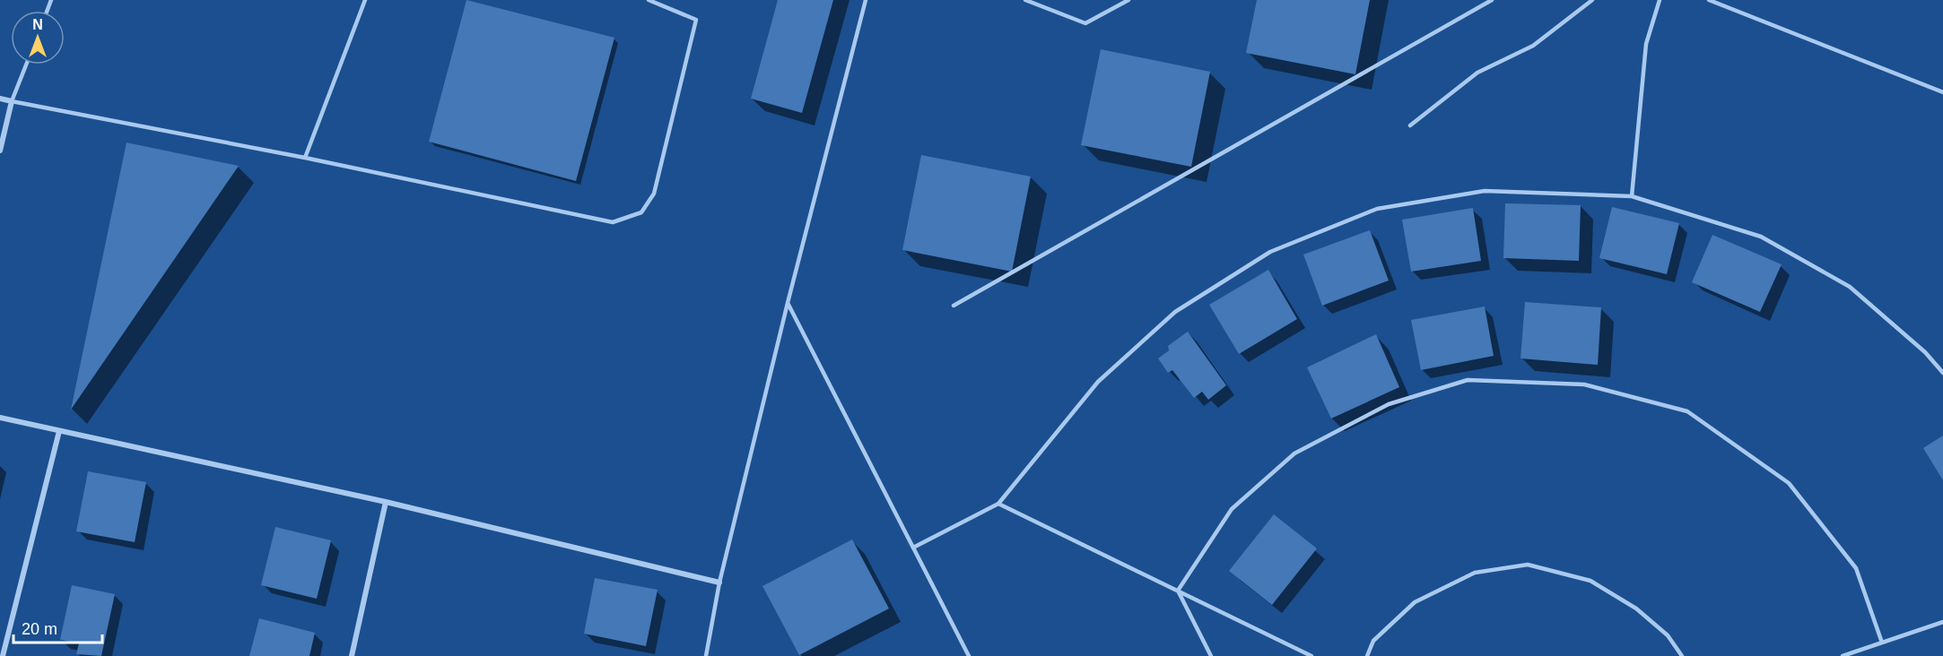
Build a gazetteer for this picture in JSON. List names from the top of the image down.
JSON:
{
  "scale_bar": "20 m",
  "north": "top"
}
